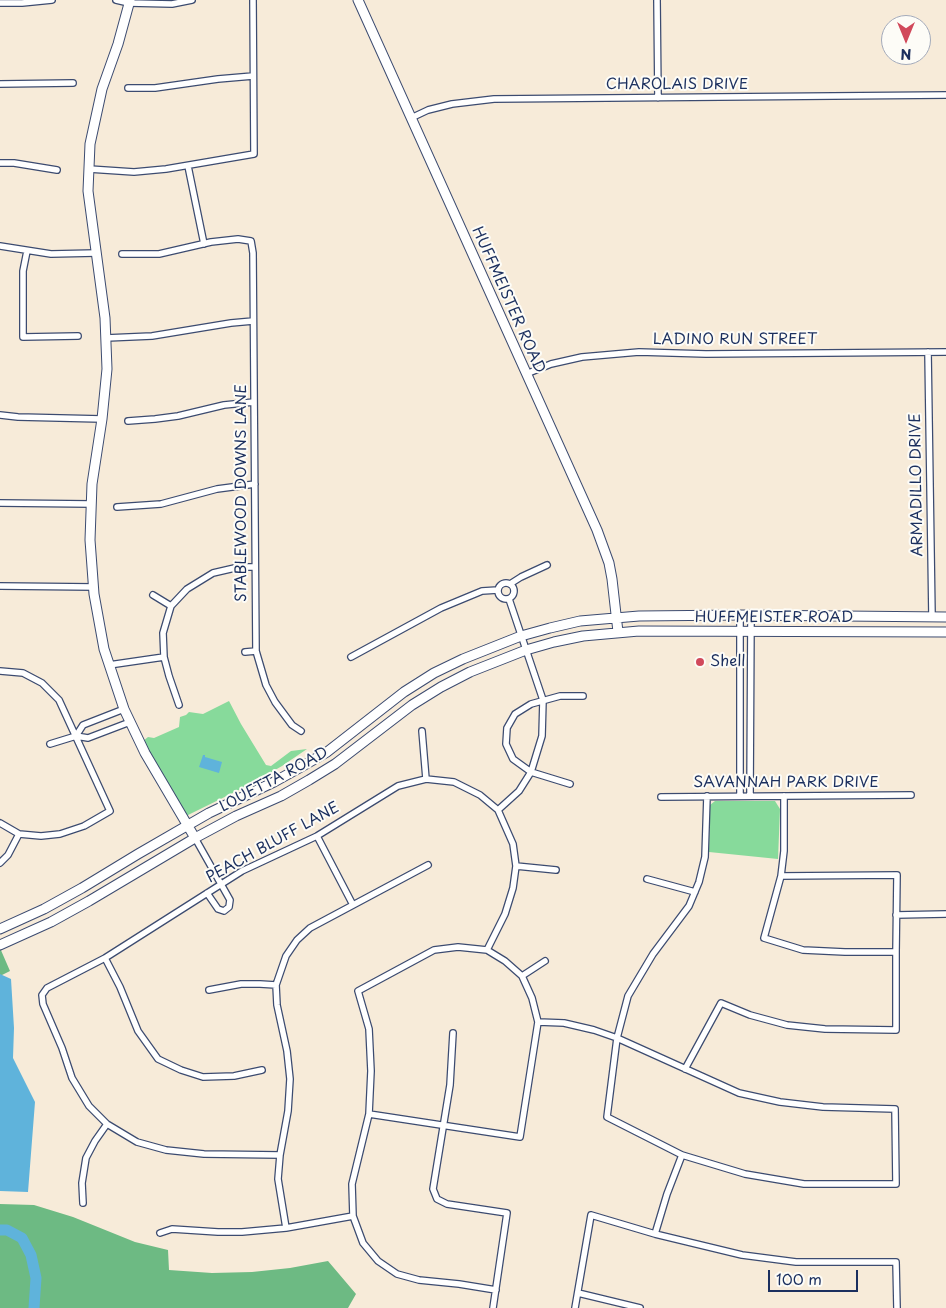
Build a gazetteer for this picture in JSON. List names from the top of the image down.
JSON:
{
  "streets": {
    "main road": ["HUFFMEISTER ROAD", "LOUETTA ROAD"],
    "street": [
      "CHAROLAIS DRIVE",
      "LADINO RUN STREET",
      "ARMADILLO DRIVE",
      "STABLEWOOD DOWNS LANE",
      "SAVANNAH PARK DRIVE",
      "PEACH BLUFF LANE"
    ]
  },
  "crossings": [
    ["CHAROLAIS DRIVE", "HUFFMEISTER ROAD"],
    ["HUFFMEISTER ROAD", "LADINO RUN STREET"],
    ["HUFFMEISTER ROAD", "ARMADILLO DRIVE"],
    ["HUFFMEISTER ROAD", "LOUETTA ROAD"],
    ["LADINO RUN STREET", "ARMADILLO DRIVE"]
  ],
  "places": ["Shell"],
  "scale_bar": "100 m",
  "north": "bottom"
}
